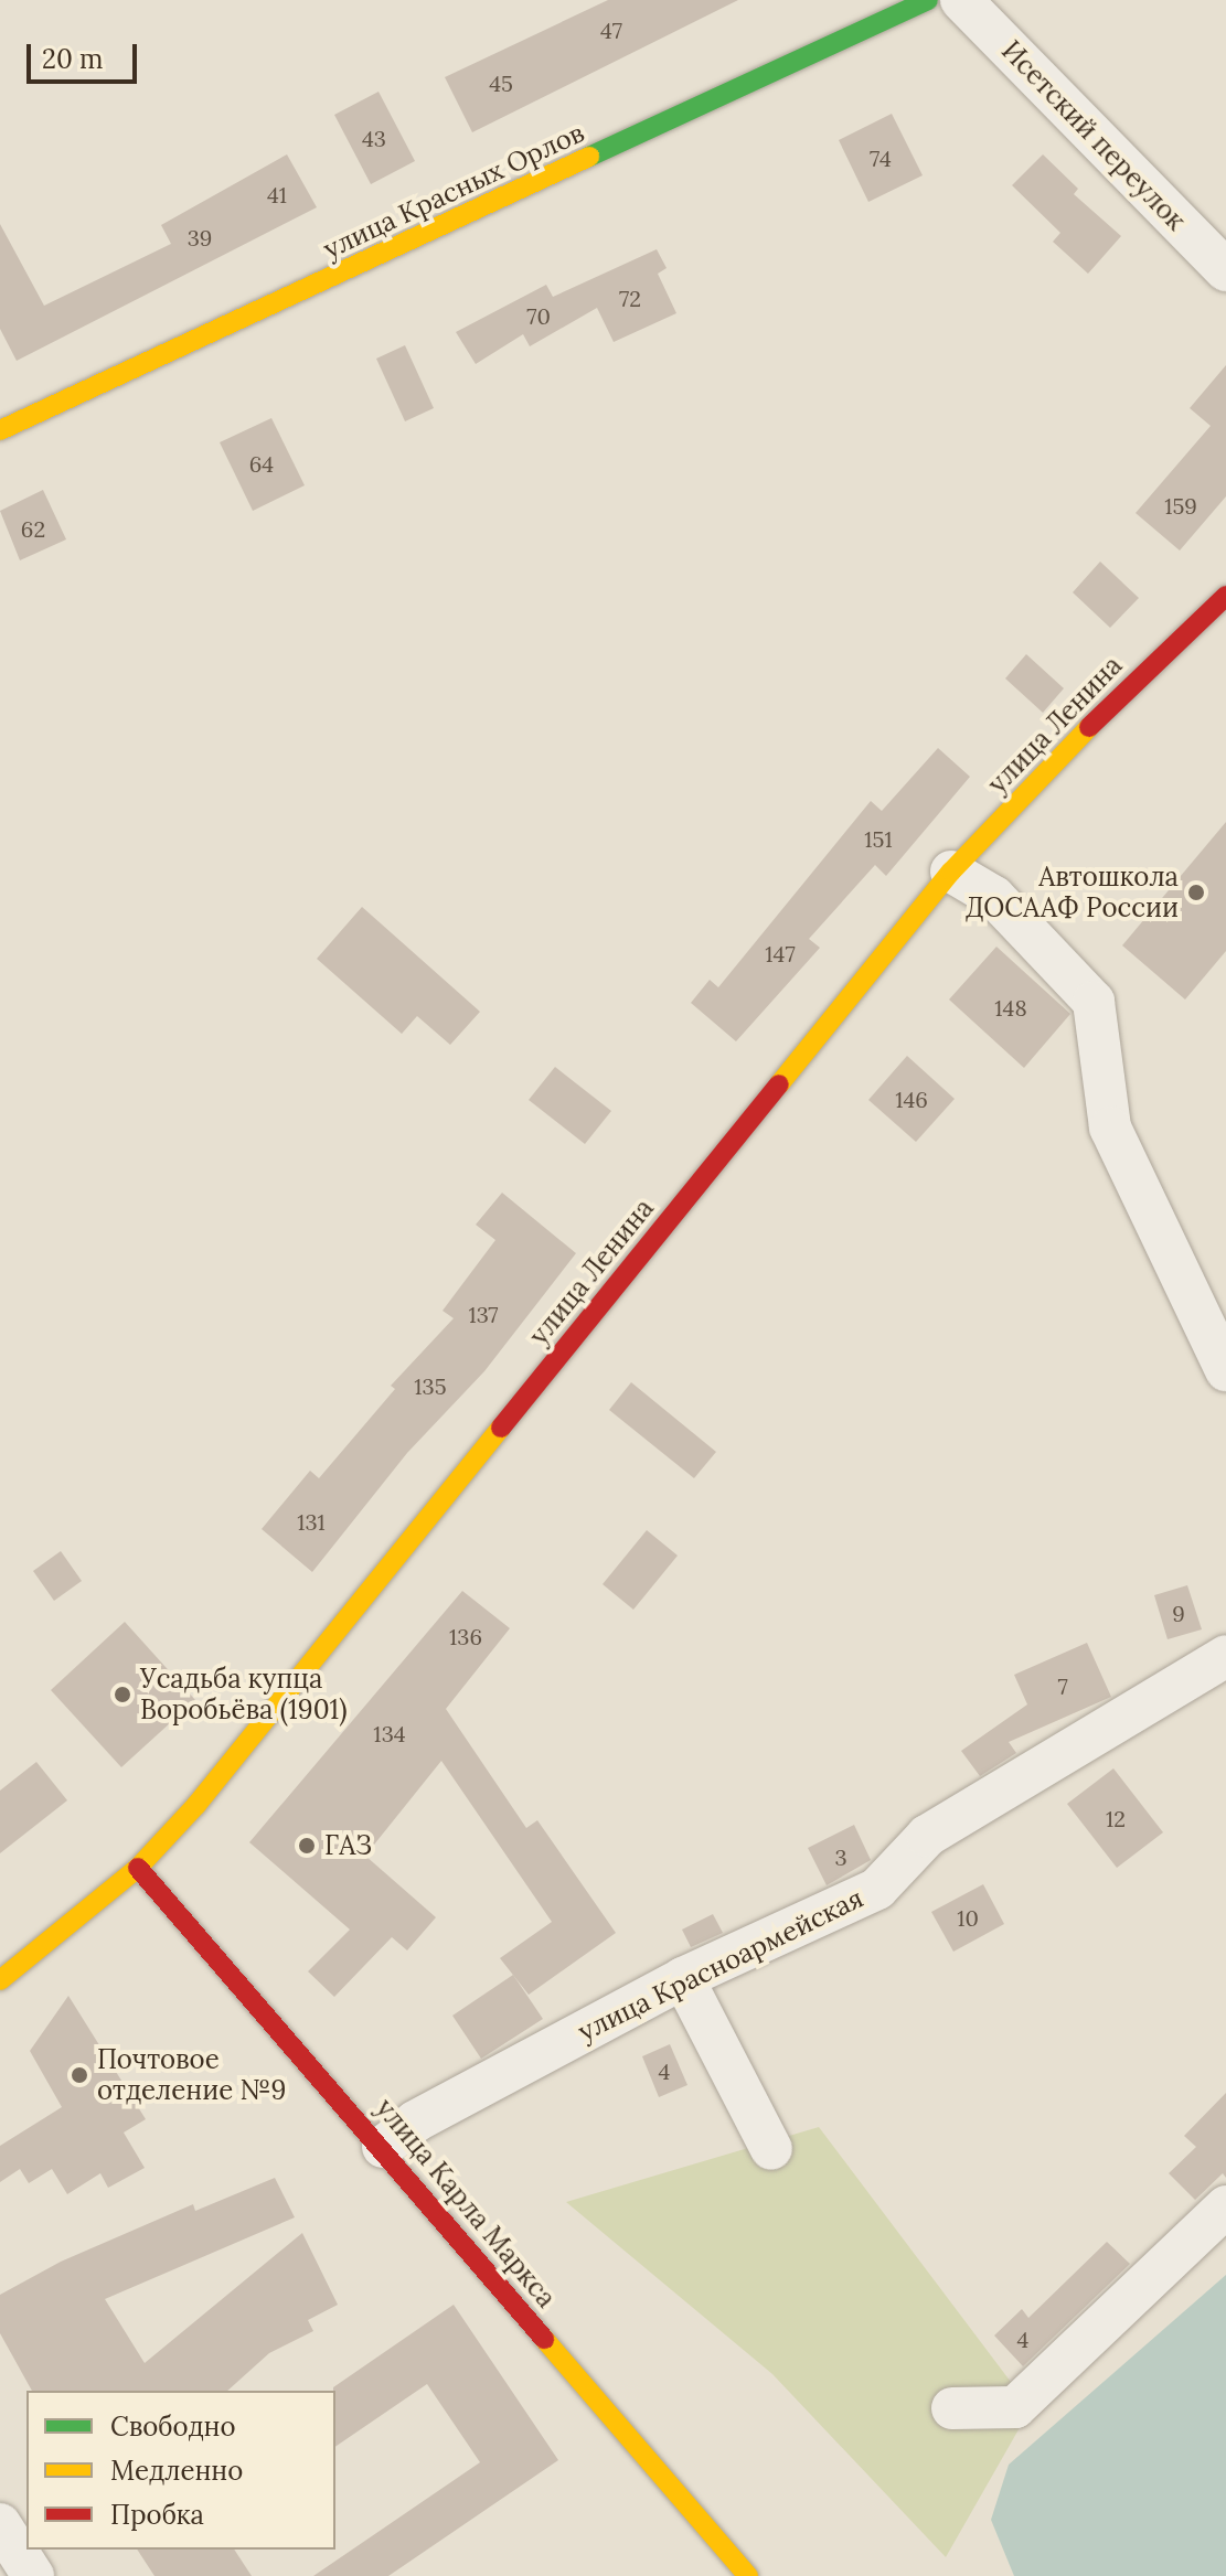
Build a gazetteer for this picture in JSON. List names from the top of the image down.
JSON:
{
  "streets": {
    "main road": ["улица Красных Орлов", "улица Ленина", "улица Карла Маркса"],
    "street": ["Исетский переулок", "улица Красноармейская"]
  },
  "crossings": [
    ["улица Ленина", "улица Карла Маркса"],
    ["улица Красноармейская", "улица Карла Маркса"]
  ],
  "places": [
    "Автошкола ДОСААФ России",
    "Усадьба купца Воробьёва (1901)",
    "ГАЗ",
    "Почтовое отделение №9"
  ],
  "house_numbers": [
    "47",
    "45",
    "43",
    "74",
    "41",
    "39",
    "72",
    "70",
    "64",
    "159",
    "62",
    "151",
    "147",
    "148",
    "146",
    "137",
    "135",
    "131",
    "9",
    "136",
    "7",
    "134",
    "12",
    "3",
    "10",
    "4",
    "4"
  ],
  "legend": ["Свободно", "Медленно", "Пробка"],
  "scale_bar": "20 m"
}
